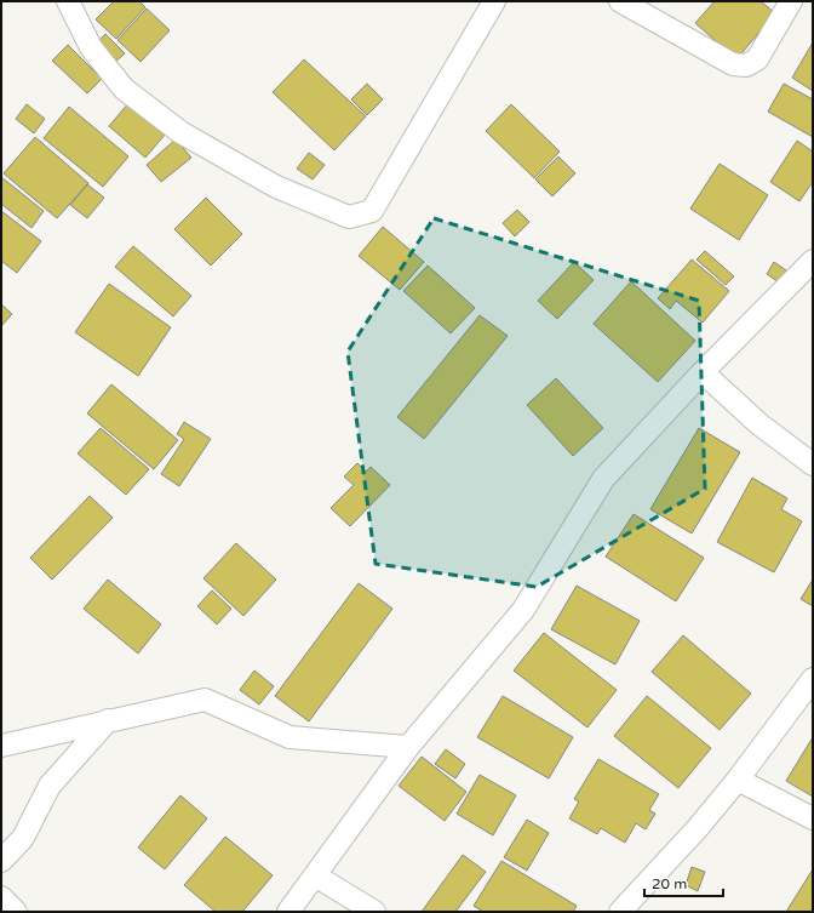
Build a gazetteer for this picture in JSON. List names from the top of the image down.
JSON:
{
  "scale_bar": "20 m"
}
